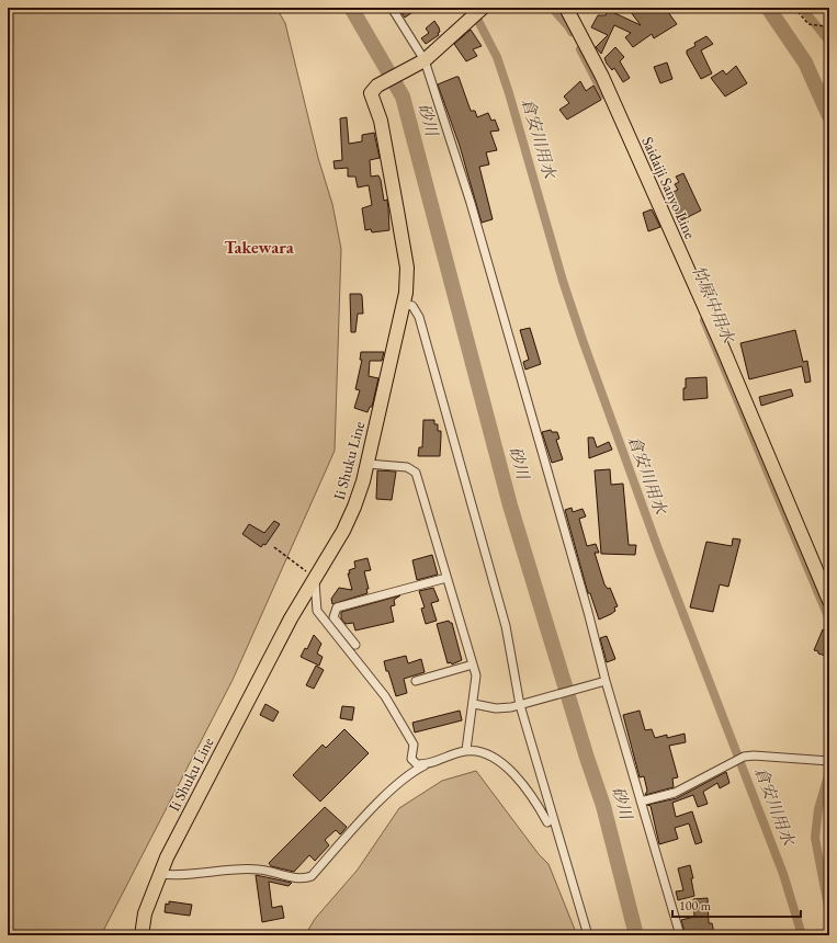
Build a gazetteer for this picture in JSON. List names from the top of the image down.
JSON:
{
  "streets": {
    "main road": ["Saidaiji Sanyo Line", "Ii Shuku Line"]
  },
  "districts": ["Takewara"],
  "water": ["砂川", "倉安川用水", "竹原中用水"],
  "scale_bar": "100 m"
}
